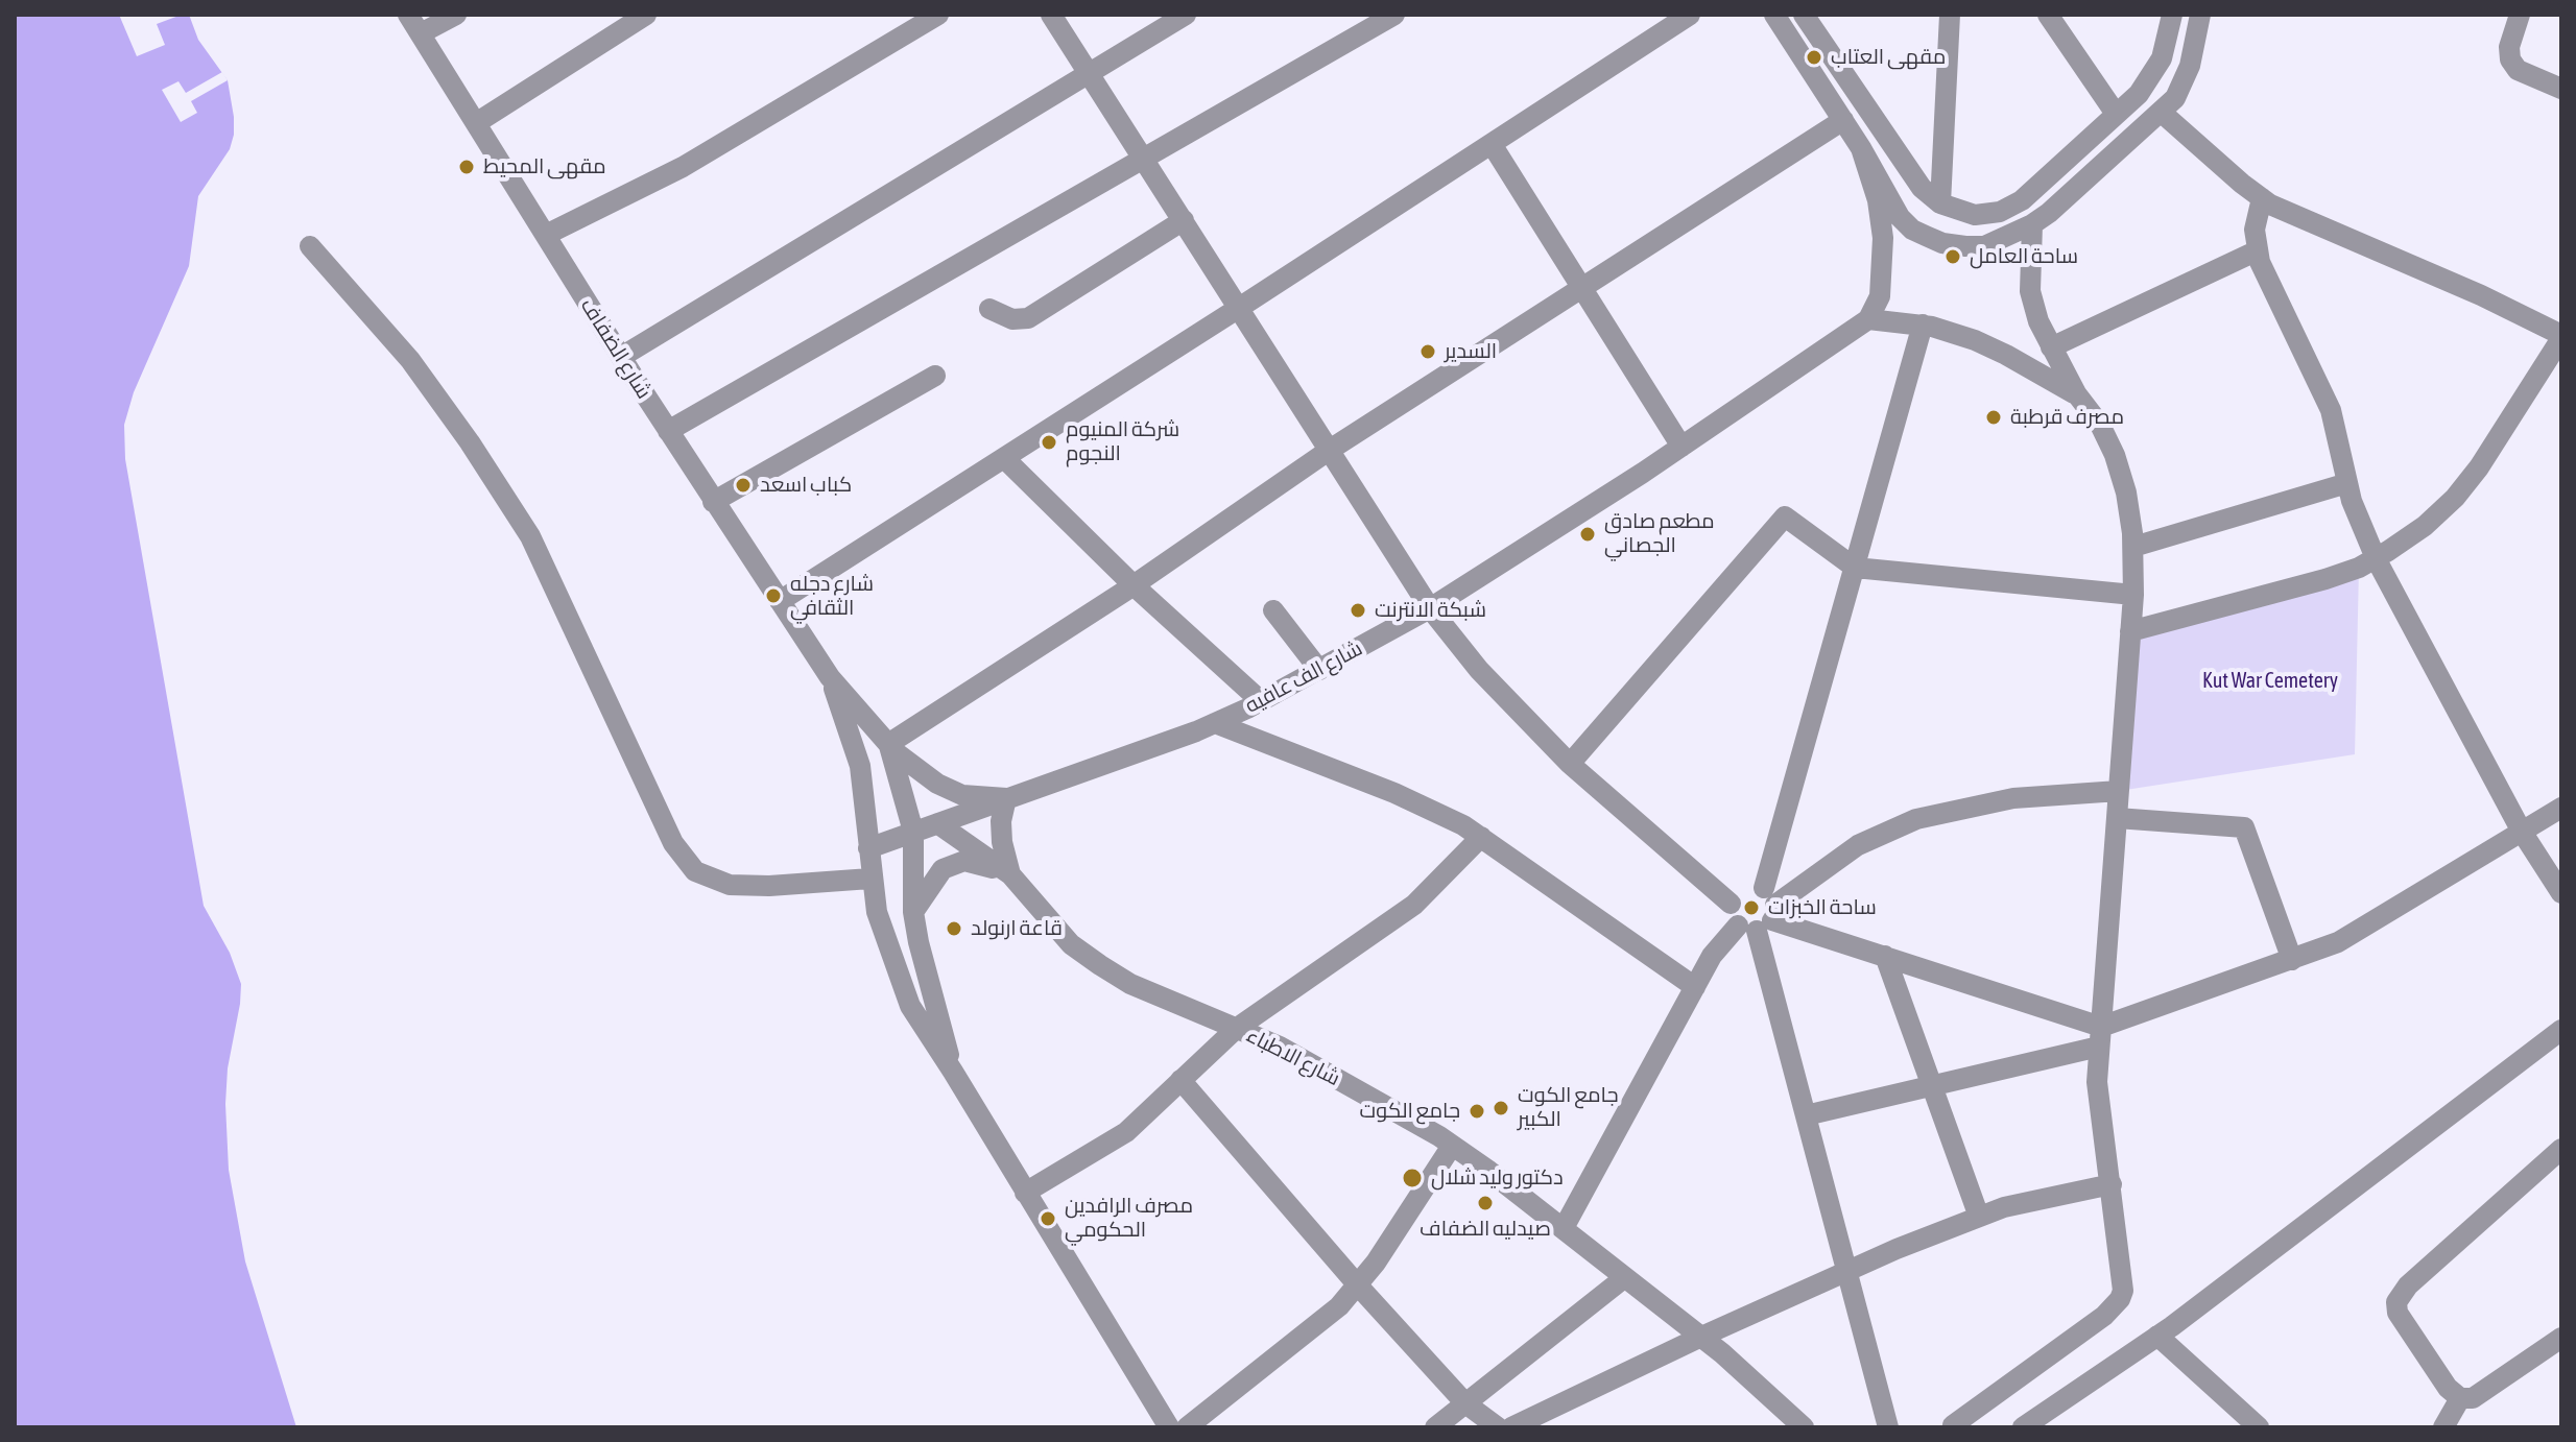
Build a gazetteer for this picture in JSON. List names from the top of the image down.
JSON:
{
  "streets": {
    "street": ["شارع الضفاف", "شارع الف عافيه", "شارع الاطباء"]
  },
  "crossings": [
    ["شارع الف عافيه", "شارع الاطباء"]
  ],
  "parks": ["Kut War Cemetery"],
  "places": [
    "مقهى العتاب",
    "مقهى المحيط",
    "ساحة العامل",
    "السدير",
    "مصرف قرطبة",
    "شركة المنيوم النجوم",
    "كباب اسعد",
    "مطعم صادق الجصاني",
    "شارع دجله الثقافي",
    "شبكة الانترنت",
    "ساحة الخبزات",
    "قاعة ارنولد",
    "جامع الكوت الكبير",
    "جامع الكوت",
    "دكتور وليد شلال",
    "صيدليه الضفاف",
    "مصرف الرافدين الحكومي"
  ]
}
